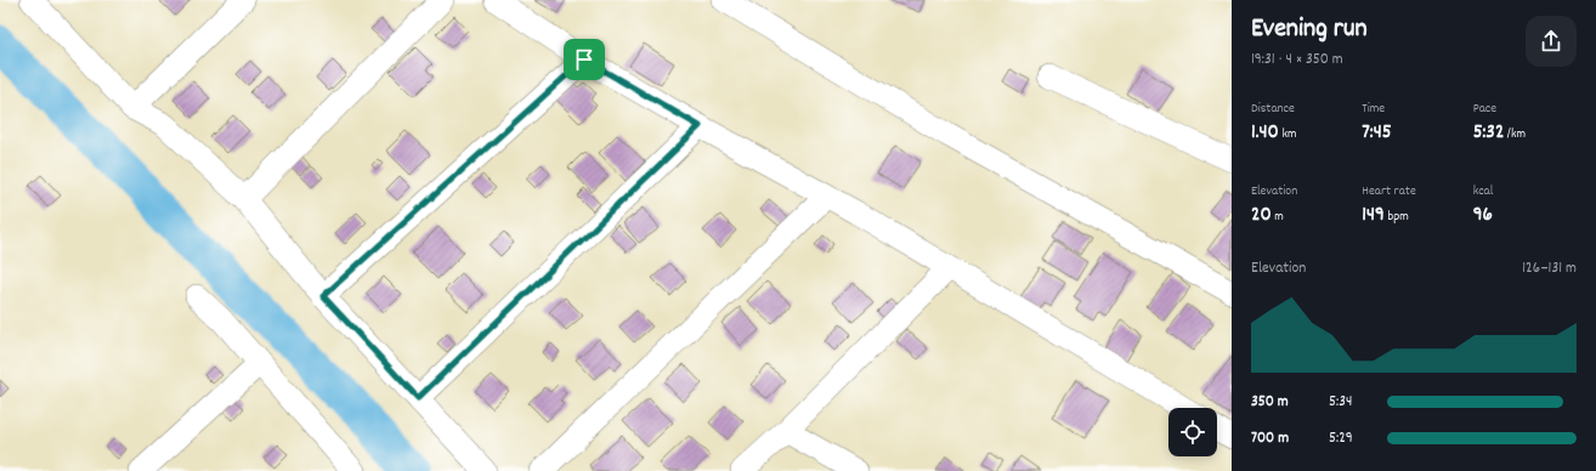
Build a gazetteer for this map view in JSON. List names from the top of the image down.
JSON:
{
  "page": {
    "heading": ["Evening run", "19:31 · 4 × 350 m"],
    "stats": [
      ["Distance", "1.40 km"],
      ["Time", "7:45"],
      ["Pace", "5:32 /km"],
      ["Elevation", "20 m"],
      ["Heart rate", "149 bpm"],
      ["kcal", "96"]
    ],
    "chart": ["Elevation", "126–131 m"],
    "list": [
      {
        "name": "350 m",
        "note": "5:34"
      },
      {
        "name": "700 m",
        "note": "5:29"
      }
    ]
  }
}
